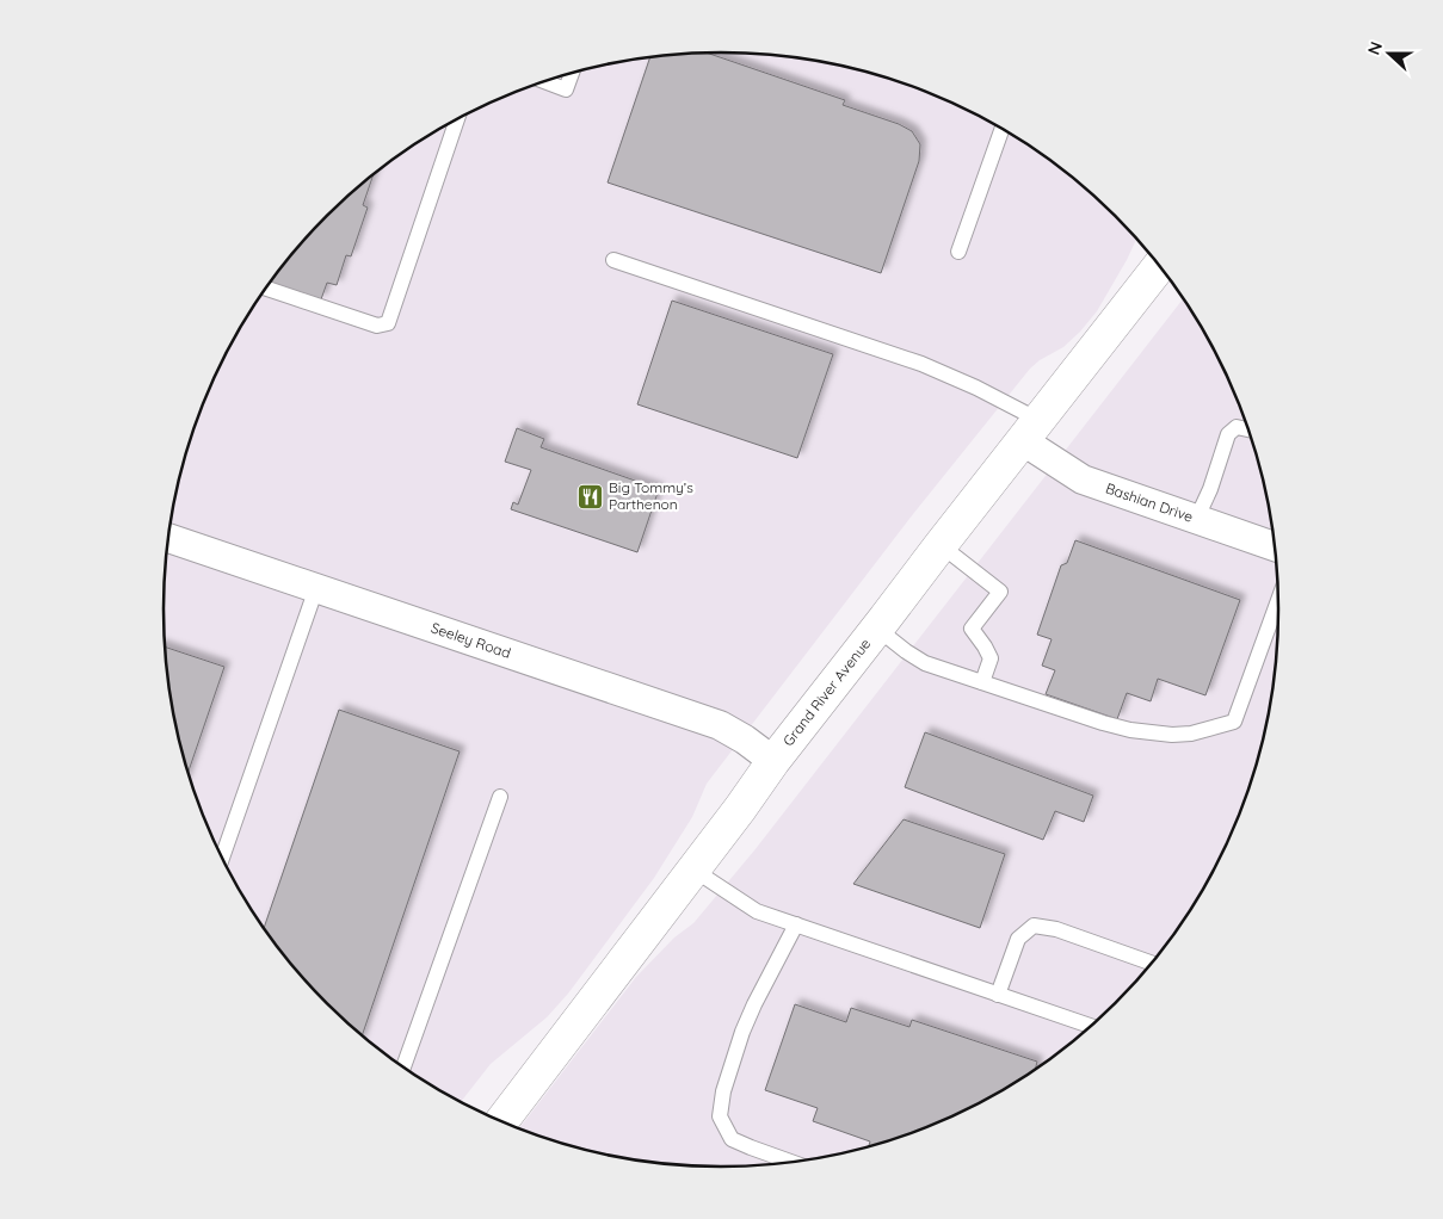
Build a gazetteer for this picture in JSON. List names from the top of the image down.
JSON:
{
  "streets": {
    "main road": ["Grand River Avenue"],
    "street": ["Bashian Drive", "Seeley Road"]
  },
  "crossings": [
    ["Bashian Drive", "Grand River Avenue"],
    ["Seeley Road", "Grand River Avenue"]
  ],
  "places": {
    "restaurant": ["Big Tommy’s Parthenon"]
  },
  "north": "left"
}
